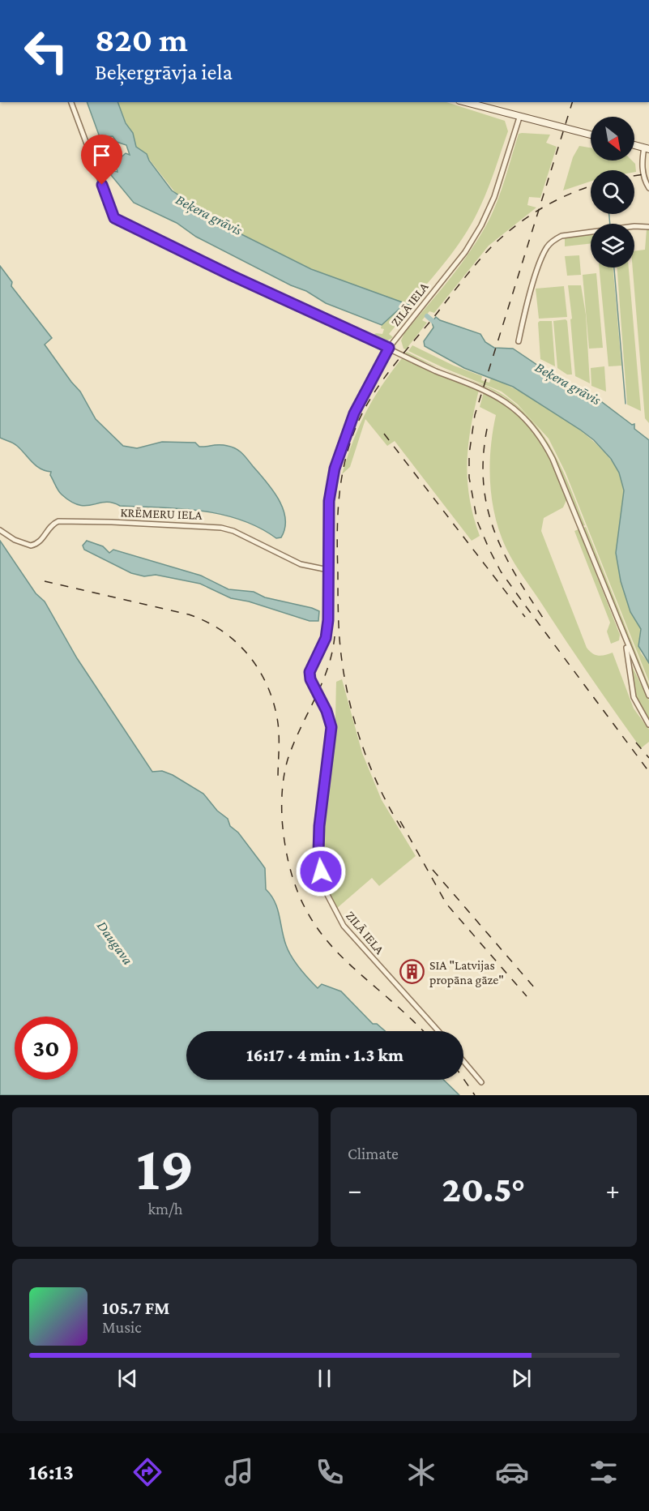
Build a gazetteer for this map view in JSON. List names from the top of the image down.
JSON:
{
  "streets": {
    "street": ["ZILĀ IELA", "KRĒMERU IELA"]
  },
  "crossings": [
    ["ZILĀ IELA", "KRĒMERU IELA"]
  ],
  "water": ["Beķera grāvis", "Daugava"],
  "places": {
    "building": ["SIA \"Latvijas propāna gāze\""]
  },
  "north": "bottom right",
  "page": {
    "turn": ["820 m", "Beķergrāvja iela"],
    "limit": "30",
    "trip": "16:17 · 4 min · 1.3 km",
    "tile": [
      ["19", "km/h"],
      "Climate"
    ],
    "heat": ["−", "20.5°", "+"],
    "song": ["105.7 FM", "Music"],
    "tabs": "16:13"
  }
}
